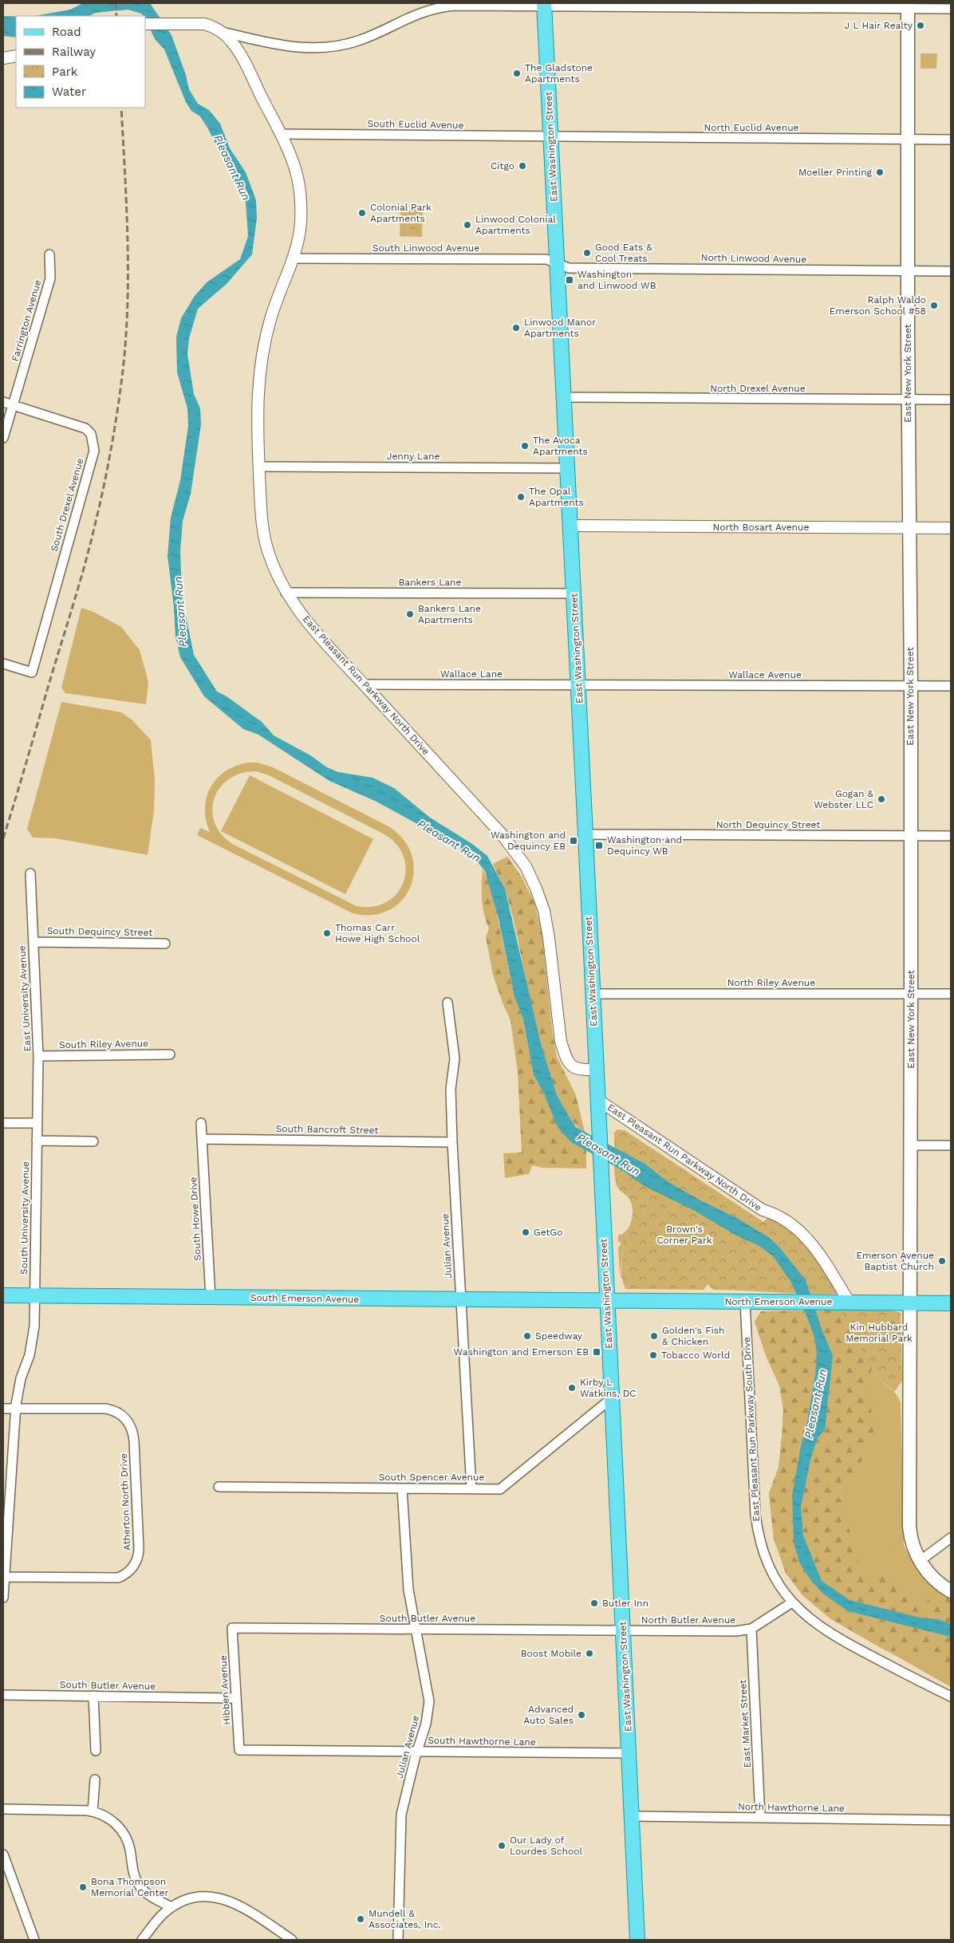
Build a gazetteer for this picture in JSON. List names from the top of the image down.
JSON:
{
  "streets": {
    "main road": [
      "East Washington Street",
      "East New York Street",
      "South Emerson Avenue",
      "North Emerson Avenue"
    ],
    "street": [
      "South Euclid Avenue",
      "North Euclid Avenue",
      "South Linwood Avenue",
      "North Linwood Avenue",
      "Farrington Avenue",
      "North Drexel Avenue",
      "Jenny Lane",
      "South Drexel Avenue",
      "North Bosart Avenue",
      "Bankers Lane",
      "Wallace Lane",
      "Wallace Avenue",
      "East Pleasant Run Parkway North Drive",
      "North Dequincy Street",
      "South Dequincy Street",
      "North Riley Avenue",
      "East University Avenue",
      "South Riley Avenue",
      "South Bancroft Street",
      "South University Avenue",
      "South Howe Drive",
      "Julian Avenue",
      "East Pleasant Run Parkway South Drive",
      "South Spencer Avenue",
      "Atherton North Drive",
      "South Butler Avenue",
      "North Butler Avenue",
      "Hibben Avenue",
      "East Market Street",
      "South Hawthorne Lane",
      "North Hawthorne Lane"
    ]
  },
  "crossings": [
    ["South Euclid Avenue", "North Euclid Avenue"],
    ["South Euclid Avenue", "East Washington Street"],
    ["South Euclid Avenue", "East Pleasant Run Parkway North Drive"],
    ["North Euclid Avenue", "East Washington Street"],
    ["North Euclid Avenue", "East New York Street"],
    ["East Washington Street", "South Linwood Avenue"],
    ["East Washington Street", "North Linwood Avenue"],
    ["East Washington Street", "North Drexel Avenue"],
    ["East Washington Street", "Jenny Lane"],
    ["East Washington Street", "North Bosart Avenue"],
    ["East Washington Street", "Bankers Lane"],
    ["East Washington Street", "Wallace Lane"],
    ["East Washington Street", "Wallace Avenue"],
    ["East Washington Street", "East Pleasant Run Parkway North Drive"],
    ["East Washington Street", "North Dequincy Street"],
    ["East Washington Street", "North Riley Avenue"],
    ["East Washington Street", "South Emerson Avenue"],
    ["East Washington Street", "North Emerson Avenue"],
    ["East Washington Street", "South Spencer Avenue"],
    ["East Washington Street", "South Butler Avenue"],
    ["East Washington Street", "North Butler Avenue"],
    ["East Washington Street", "South Hawthorne Lane"],
    ["East Washington Street", "North Hawthorne Lane"],
    ["South Linwood Avenue", "North Linwood Avenue"],
    ["South Linwood Avenue", "East Pleasant Run Parkway North Drive"],
    ["North Linwood Avenue", "East New York Street"],
    ["Farrington Avenue", "South Drexel Avenue"],
    ["East New York Street", "North Drexel Avenue"],
    ["East New York Street", "North Bosart Avenue"],
    ["East New York Street", "Wallace Avenue"],
    ["East New York Street", "North Dequincy Street"],
    ["East New York Street", "North Riley Avenue"],
    ["East New York Street", "North Emerson Avenue"],
    ["Jenny Lane", "East Pleasant Run Parkway North Drive"],
    ["Bankers Lane", "East Pleasant Run Parkway North Drive"],
    ["Wallace Lane", "Wallace Avenue"],
    ["Wallace Lane", "East Pleasant Run Parkway North Drive"],
    ["East Pleasant Run Parkway North Drive", "North Emerson Avenue"],
    ["South Dequincy Street", "East University Avenue"],
    ["East University Avenue", "South Riley Avenue"],
    ["East University Avenue", "South University Avenue"],
    ["South Bancroft Street", "South Howe Drive"],
    ["South Bancroft Street", "Julian Avenue"],
    ["South University Avenue", "South Emerson Avenue"],
    ["South Howe Drive", "South Emerson Avenue"],
    ["Julian Avenue", "South Emerson Avenue"],
    ["Julian Avenue", "South Spencer Avenue"],
    ["Julian Avenue", "South Butler Avenue"],
    ["Julian Avenue", "South Hawthorne Lane"],
    ["South Emerson Avenue", "North Emerson Avenue"],
    ["North Emerson Avenue", "East Pleasant Run Parkway South Drive"],
    ["East Pleasant Run Parkway South Drive", "North Butler Avenue"],
    ["South Butler Avenue", "North Butler Avenue"],
    ["South Butler Avenue", "Hibben Avenue"],
    ["North Butler Avenue", "East Market Street"],
    ["Hibben Avenue", "South Hawthorne Lane"],
    ["East Market Street", "North Hawthorne Lane"]
  ],
  "water": ["Pleasant Run"],
  "parks": ["Brown's Corner Park", "Kin Hubbard Memorial Park"],
  "places": {
    "other": [
      "J L Hair Realty",
      "The Gladstone Apartments",
      "Citgo",
      "Moeller Printing",
      "Colonial Park Apartments",
      "Linwood Colonial Apartments",
      "Good Eats & Cool Treats",
      "Ralph Waldo Emerson School #58",
      "Linwood Manor Apartments",
      "The Avoca Apartments",
      "The Opal Apartments",
      "Bankers Lane Apartments",
      "Gogan & Webster LLC",
      "Thomas Carr Howe High School",
      "GetGo",
      "Emerson Avenue Baptist Church",
      "Speedway",
      "Golden's Fish & Chicken",
      "Tobacco World",
      "Kirby L Watkins, DC",
      "Butler Inn",
      "Boost Mobile",
      "Advanced Auto Sales",
      "Our Lady of Lourdes School",
      "Bona Thompson Memorial Center",
      "Mundell & Associates, Inc."
    ],
    "transit": [
      "Washington and Linwood WB",
      "Washington and Dequincy EB",
      "Washington and Dequincy WB",
      "Washington and Emerson EB"
    ]
  },
  "legend": [
    "Road",
    "Railway",
    "Park",
    "Water"
  ]
}
